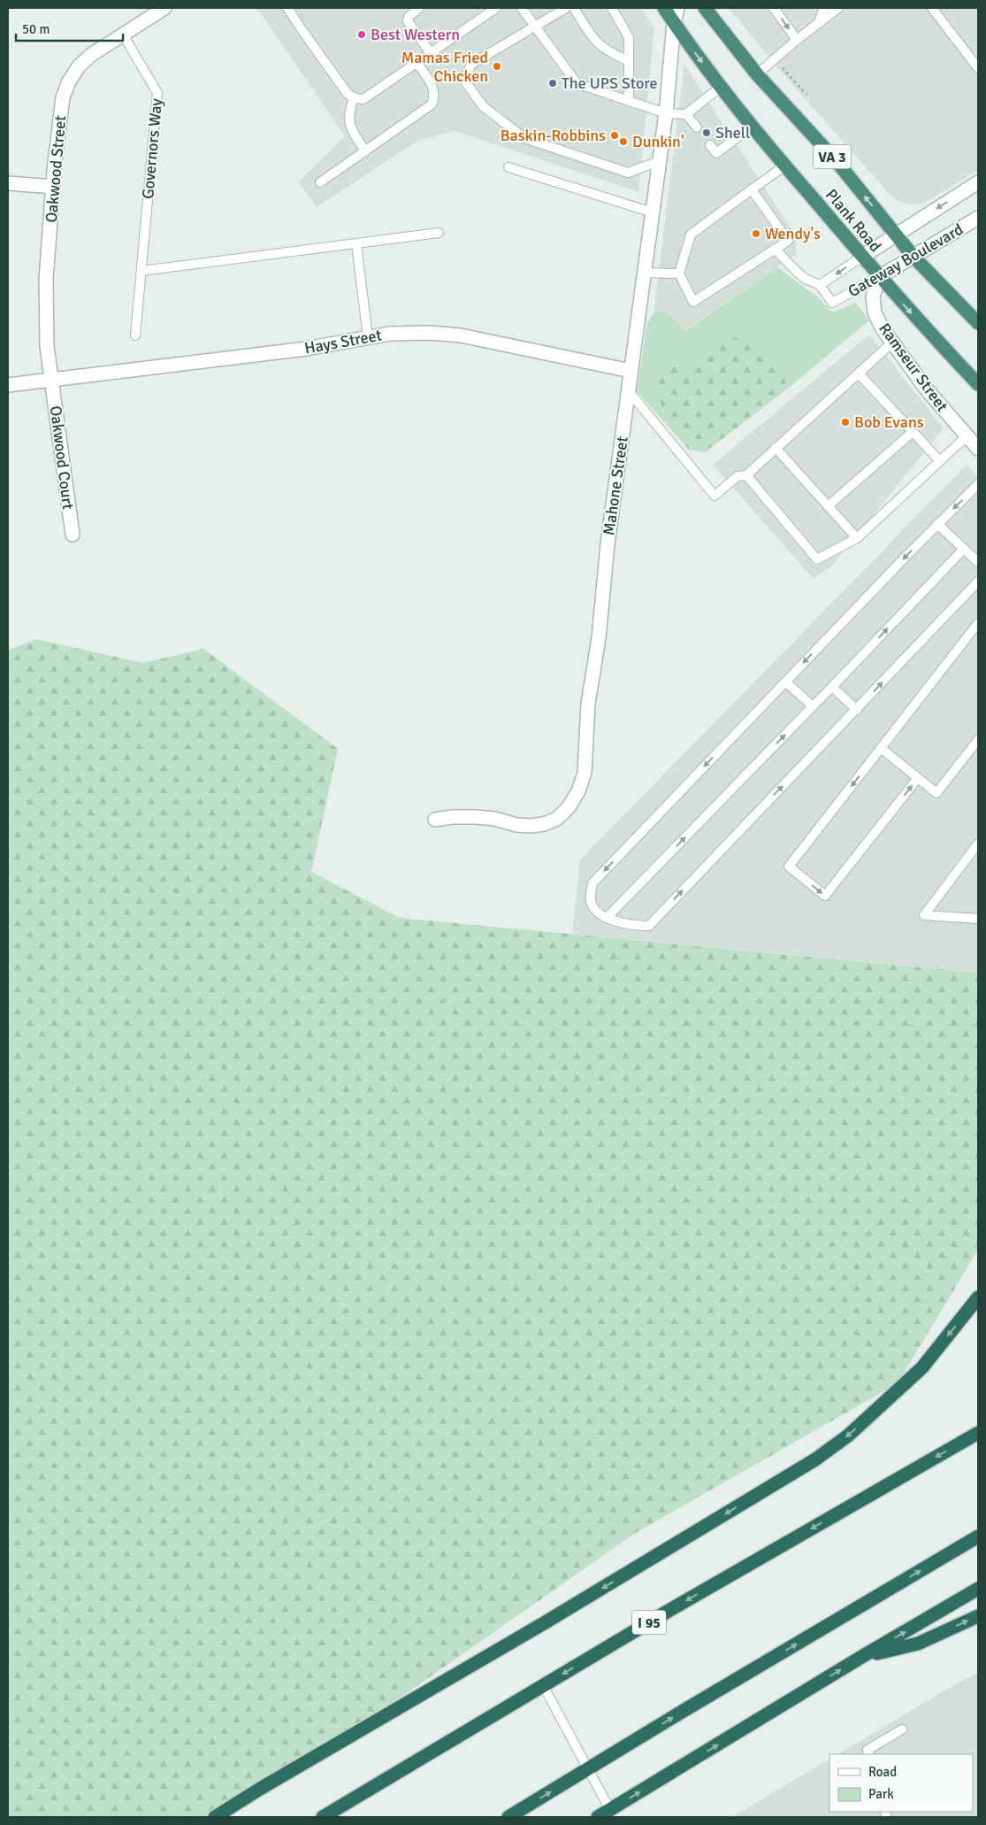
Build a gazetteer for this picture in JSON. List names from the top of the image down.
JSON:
{
  "streets": {
    "highway": ["VA 3", "Plank Road", "I 95"],
    "street": [
      "Oakwood Street",
      "Gateway Boulevard",
      "Hays Street",
      "Ramseur Street",
      "Oakwood Court",
      "Mahone Street"
    ],
    "lane": ["Governors Way"]
  },
  "crossings": [
    ["Governors Way", "Oakwood Street"],
    ["Oakwood Street", "Hays Street"],
    ["Oakwood Street", "Oakwood Court"],
    ["Plank Road", "Gateway Boulevard"],
    ["Plank Road", "Ramseur Street"],
    ["Plank Road", "Mahone Street"],
    ["Gateway Boulevard", "Ramseur Street"],
    ["Hays Street", "Oakwood Court"],
    ["Hays Street", "Mahone Street"]
  ],
  "places": [
    "Best Western",
    "Mamas Fried Chicken",
    "The UPS Store",
    "Shell",
    "Baskin-Robbins",
    "Dunkin'",
    "Wendy's",
    "Bob Evans"
  ],
  "legend": ["Road", "Park"],
  "scale_bar": "50 m"
}
